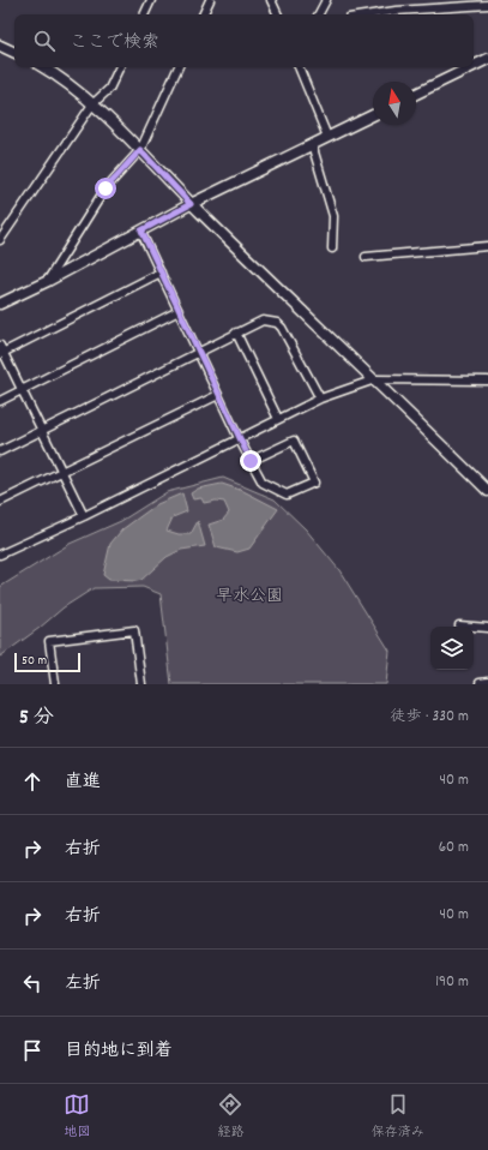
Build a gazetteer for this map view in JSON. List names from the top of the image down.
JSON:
{
  "parks": ["早水公園"],
  "scale_bar": "50 m",
  "north": "top",
  "page": {
    "search": "ここで検索",
    "scale": "50 m",
    "heading": ["5 分", "徒歩 · 330 m"],
    "list": [
      ["直進", "40 m"],
      ["右折", "60 m"],
      ["右折", "40 m"],
      ["左折", "190 m"],
      "目的地に到着"
    ],
    "nav": ["地図", "経路", "保存済み"]
  }
}
